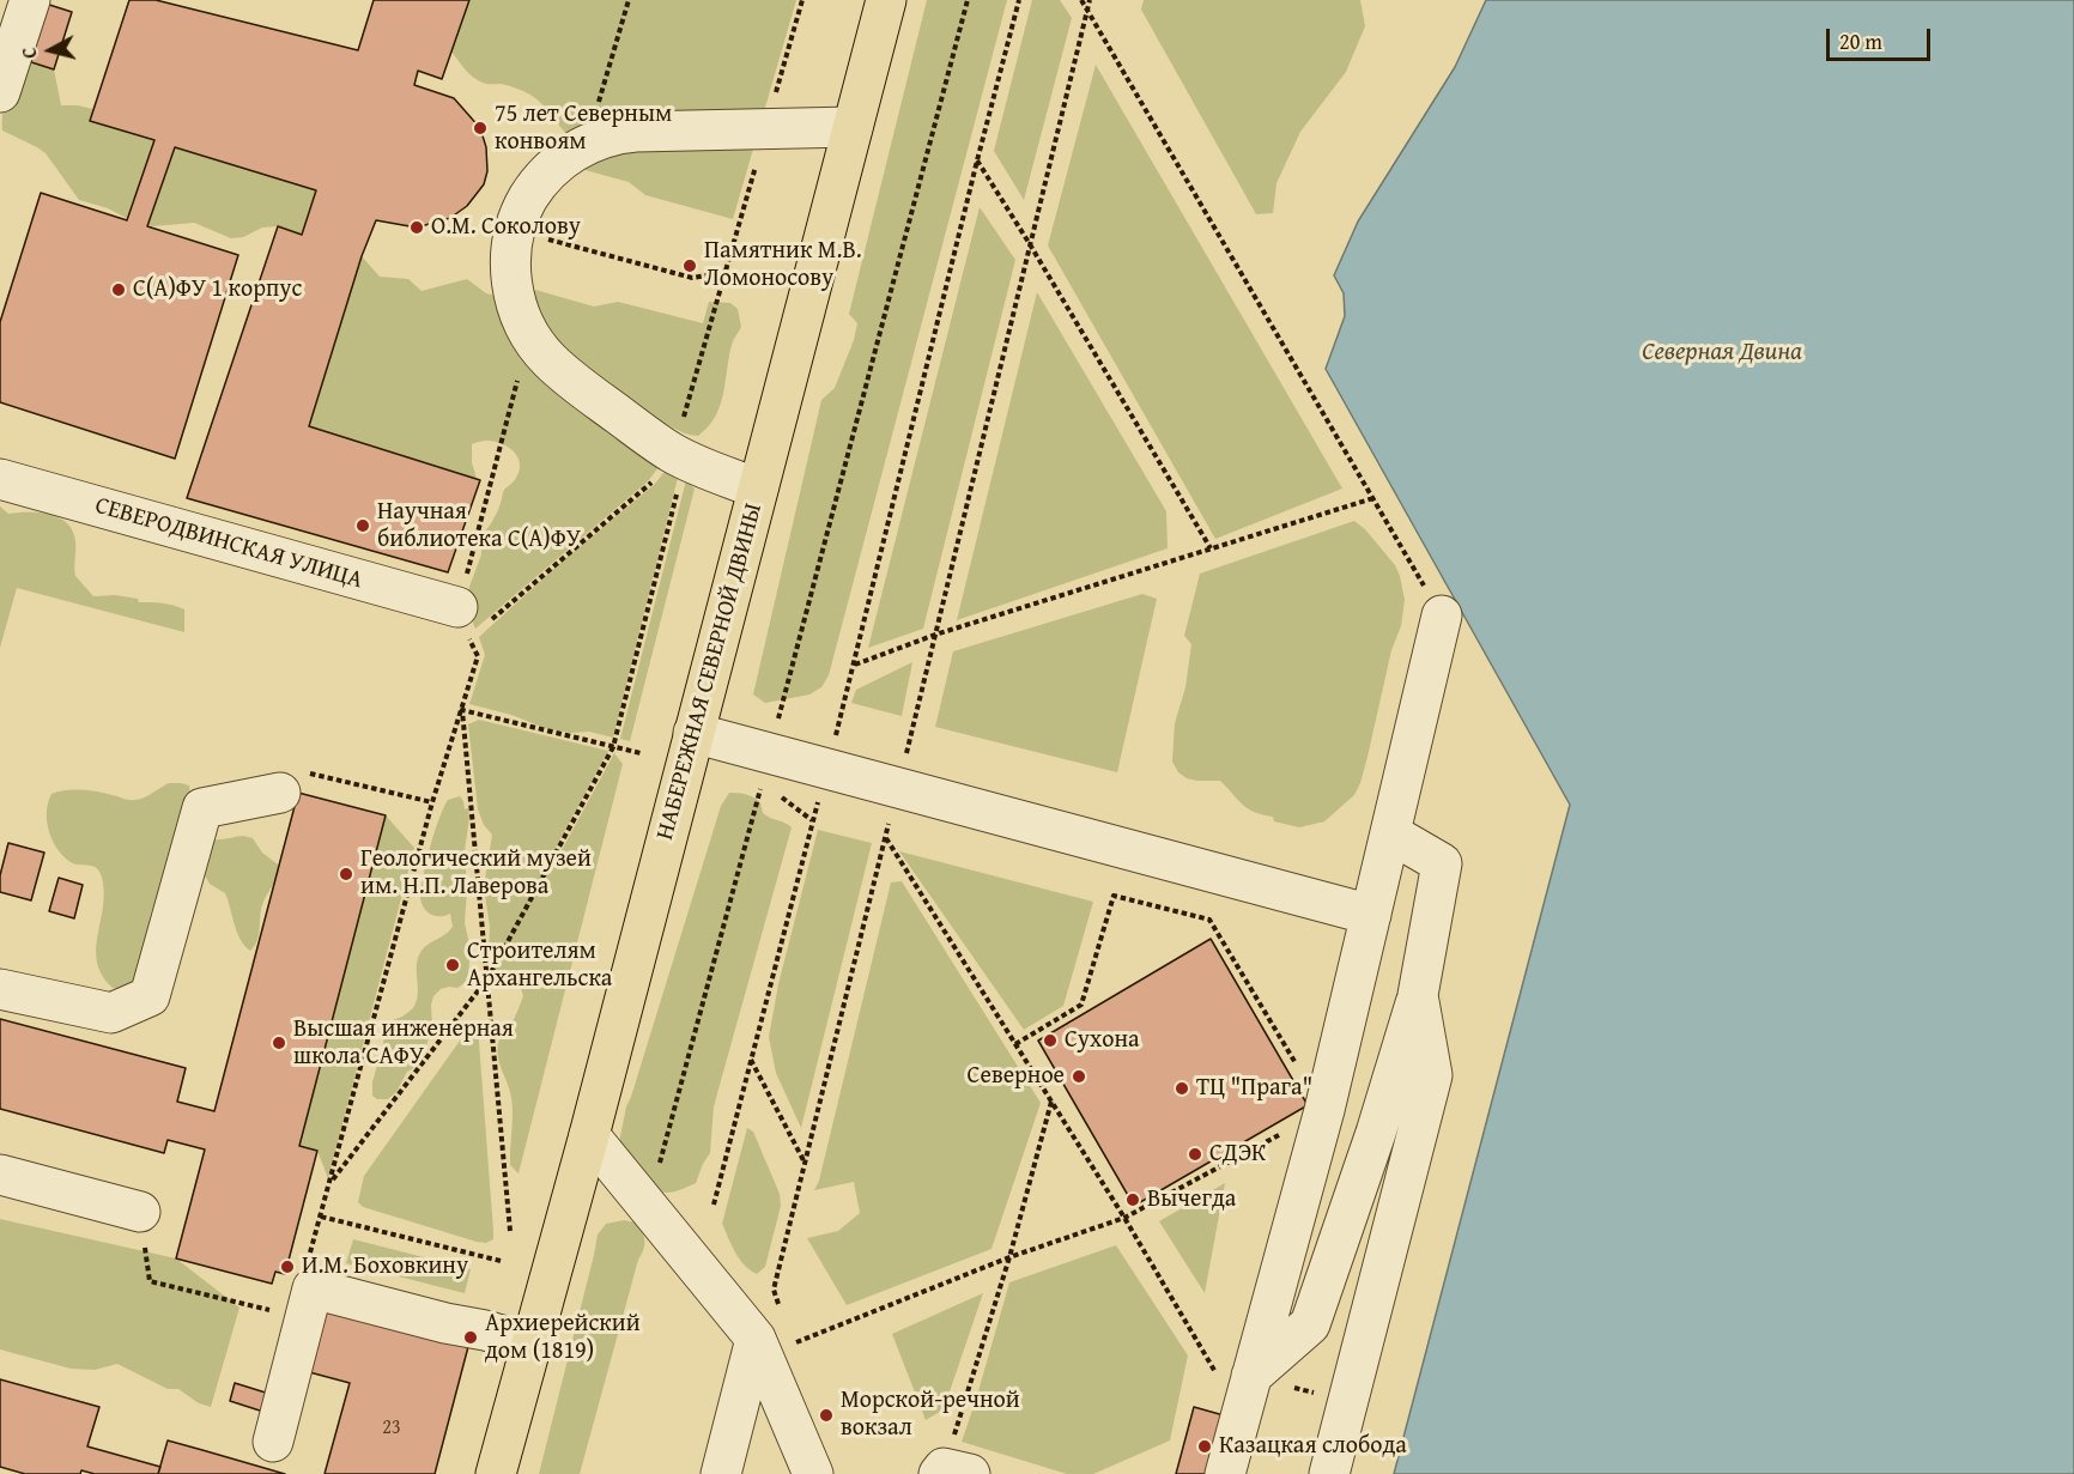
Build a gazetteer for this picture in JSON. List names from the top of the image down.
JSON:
{
  "streets": {
    "main road": ["НАБЕРЕЖНАЯ СЕВЕРНОЙ ДВИНЫ"],
    "street": ["СЕВЕРОДВИНСКАЯ УЛИЦА"]
  },
  "water": ["Северная Двина"],
  "places": [
    "75 лет Северным конвоям",
    "О.М. Соколову",
    "Памятник М.В. Ломоносову",
    "С(А)ФУ 1 корпус",
    "Научная библиотека С(А)ФУ",
    "Геологический музей им. Н.П. Лаверова",
    "Строителям Архангельска",
    "Сухона",
    "Высшая инженерная школа САФУ",
    "Северное",
    "ТЦ \"Прага\"",
    "СДЭК",
    "Вычегда",
    "И.М. Боховкину",
    "Архиерейский дом (1819)",
    "Морской-речной вокзал",
    "Казацкая слобода"
  ],
  "house_numbers": ["23"],
  "scale_bar": "20 m",
  "north": "left"
}
